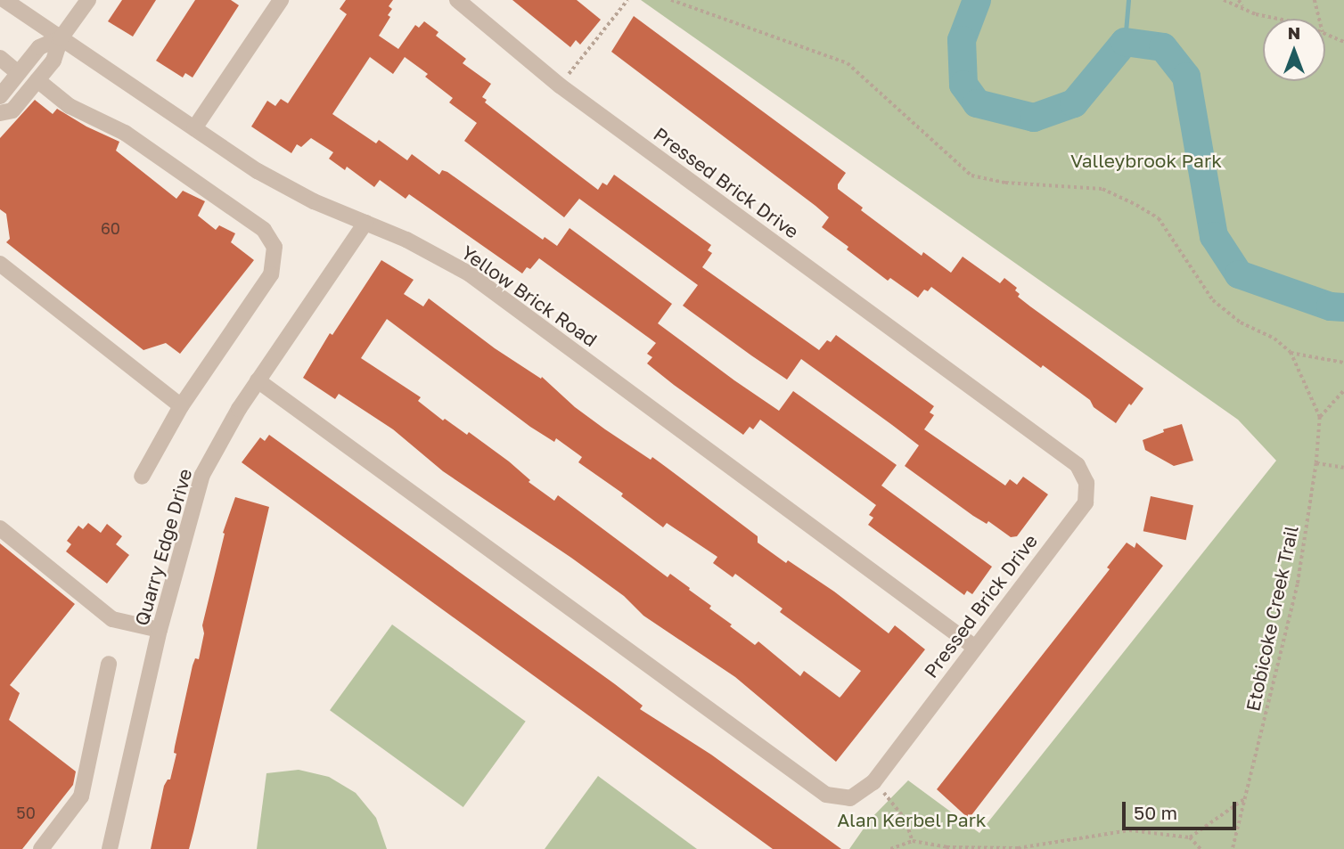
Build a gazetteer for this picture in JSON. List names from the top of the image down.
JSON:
{
  "streets": {
    "street": ["Pressed Brick Drive", "Yellow Brick Road", "Quarry Edge Drive"],
    "path": ["Etobicoke Creek Trail"]
  },
  "crossings": [
    ["Pressed Brick Drive", "Yellow Brick Road"],
    ["Pressed Brick Drive", "Quarry Edge Drive"],
    ["Yellow Brick Road", "Quarry Edge Drive"]
  ],
  "parks": ["Valleybrook Park", "Alan Kerbel Park"],
  "house_numbers": ["60", "50"],
  "scale_bar": "50 m",
  "north": "top"
}
